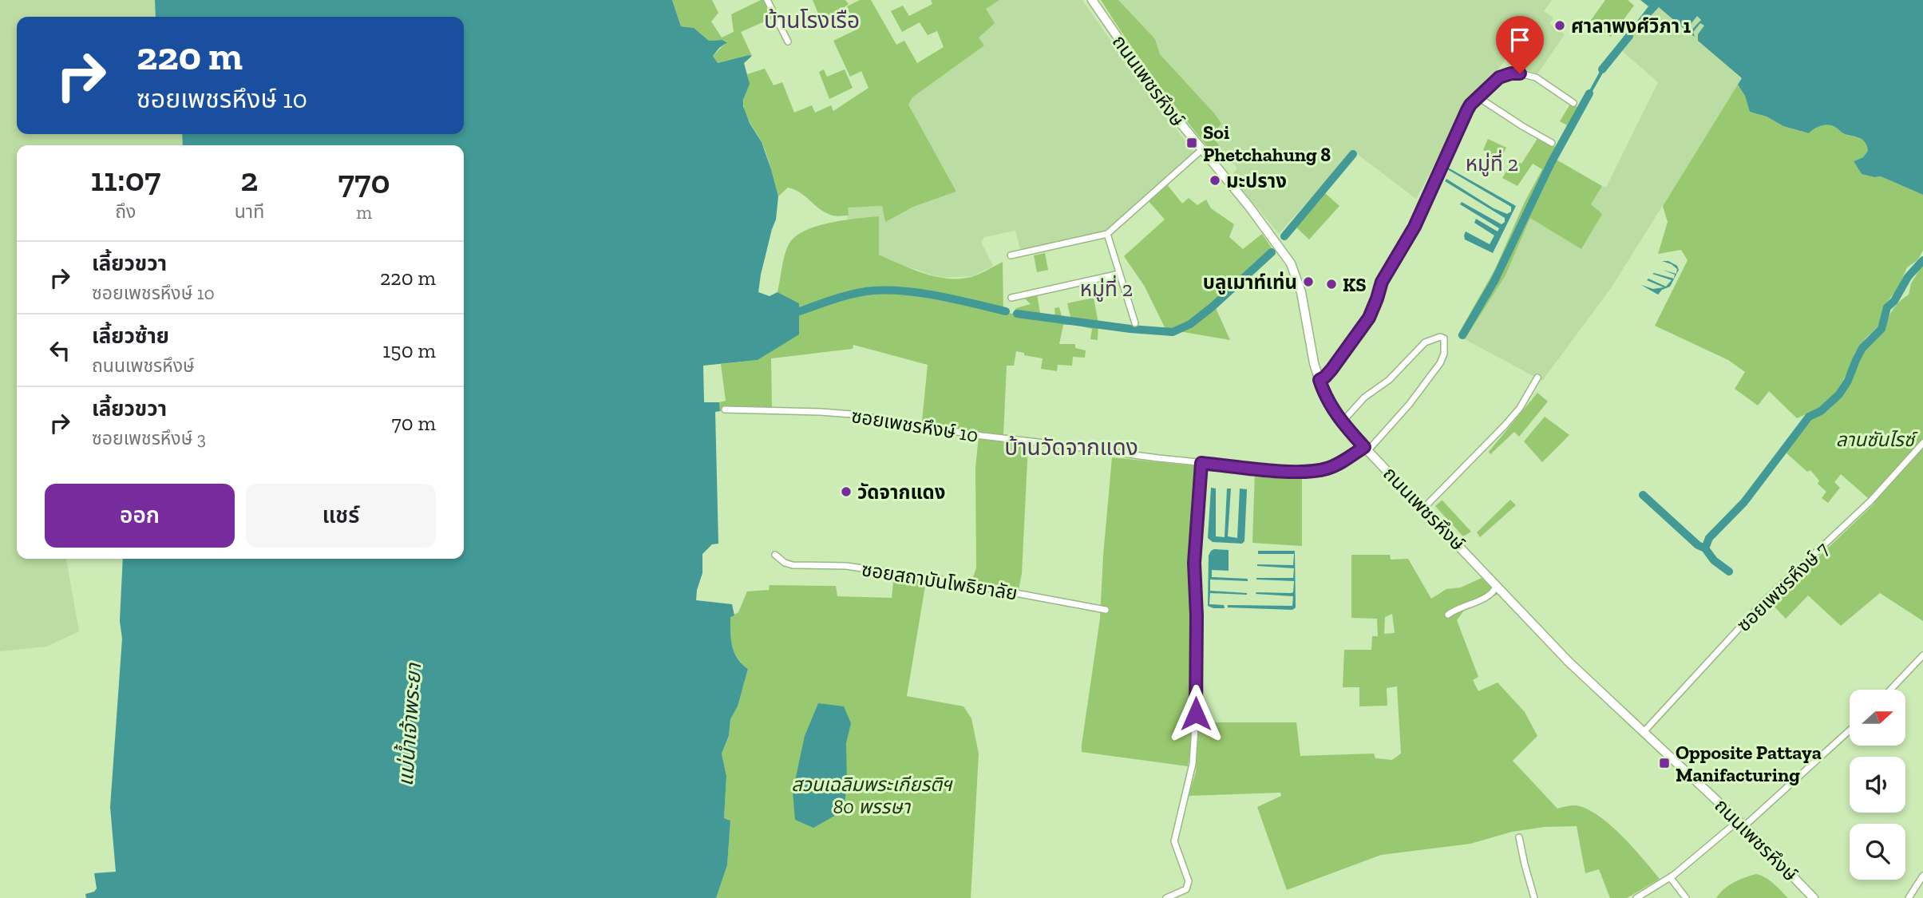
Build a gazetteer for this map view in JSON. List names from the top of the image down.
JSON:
{
  "streets": {
    "main road": ["ถนนเพชรหึงษ์"],
    "street": ["ซอยเพชรหึงษ์ 10", "ซอยสถาบันโพธิยาลัย", "ซอยเพชรหึงษ์ 7"]
  },
  "crossings": [
    ["ถนนเพชรหึงษ์", "ซอยเพชรหึงษ์ 10"],
    ["ถนนเพชรหึงษ์", "ซอยเพชรหึงษ์ 7"]
  ],
  "districts": [
    "บ้านโรงเรือ",
    "หมู่ที่ 2",
    "หมู่ที่ 2",
    "บ้านวัดจากแดง"
  ],
  "water": ["แม่น้ำเจ้าพระยา"],
  "parks": ["ลานซันไรซ์", "สวนเฉลิมพระเกียรติฯ 80 พรรษา"],
  "places": {
    "other": [
      "ศาลาพงศ์วิภา 1",
      "มะปราง",
      "บลูเมาท์เท่น",
      "KS",
      "วัดจากแดง"
    ],
    "transit": ["Soi Phetchahung 8", "Opposite Pattaya Manifacturing"]
  },
  "north": "right",
  "page": {
    "turn": ["220 m", "ซอยเพชรหึงษ์ 10"],
    "eta": [
      "11:07",
      "ถึง",
      "2",
      "นาที",
      "770",
      "m"
    ],
    "list": [
      {
        "name": "เลี้ยวขวา",
        "note": "ซอยเพชรหึงษ์ 10",
        "value": "220 m"
      },
      {
        "name": "เลี้ยวซ้าย",
        "note": "ถนนเพชรหึงษ์",
        "value": "150 m"
      },
      {
        "name": "เลี้ยวขวา",
        "note": "ซอยเพชรหึงษ์ 3",
        "value": "70 m"
      }
    ],
    "buttons": ["ออก", "แชร์"]
  }
}
